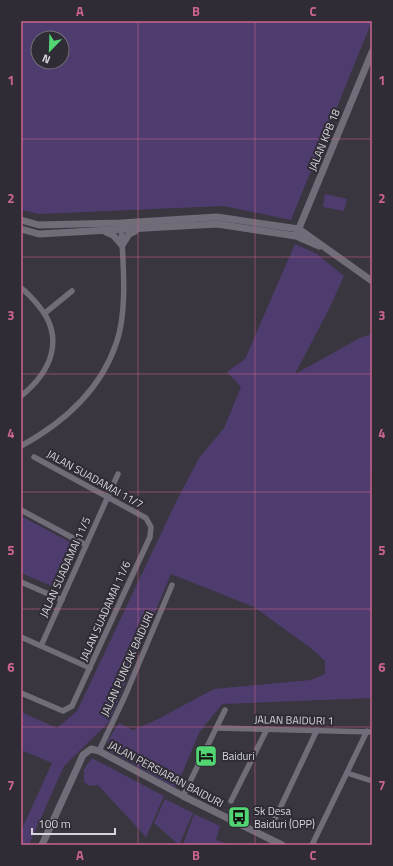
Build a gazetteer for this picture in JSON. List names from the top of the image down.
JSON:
{
  "streets": {
    "street": [
      "JALAN KPB 18",
      "JALAN SUADAMAI 11/7",
      "JALAN SUADAMAI 11/5",
      "JALAN SUADAMAI 11/6",
      "JALAN PUNCAK BAIDURI",
      "JALAN BAIDURI 1",
      "JALAN PERSIARAN BAIDURI"
    ]
  },
  "crossings": [
    ["JALAN SUADAMAI 11/7", "JALAN SUADAMAI 11/5"],
    ["JALAN SUADAMAI 11/7", "JALAN SUADAMAI 11/6"],
    ["JALAN PUNCAK BAIDURI", "JALAN PERSIARAN BAIDURI"]
  ],
  "places": {
    "hotel": ["Baiduri"],
    "bus stop": ["Sk Desa Baiduri (OPP)"]
  },
  "scale_bar": "100 m",
  "north": "bottom left",
  "grid": {
    "columns": ["A", "B", "C"],
    "rows": [
      "1",
      "2",
      "3",
      "4",
      "5",
      "6",
      "7"
    ]
  }
}
